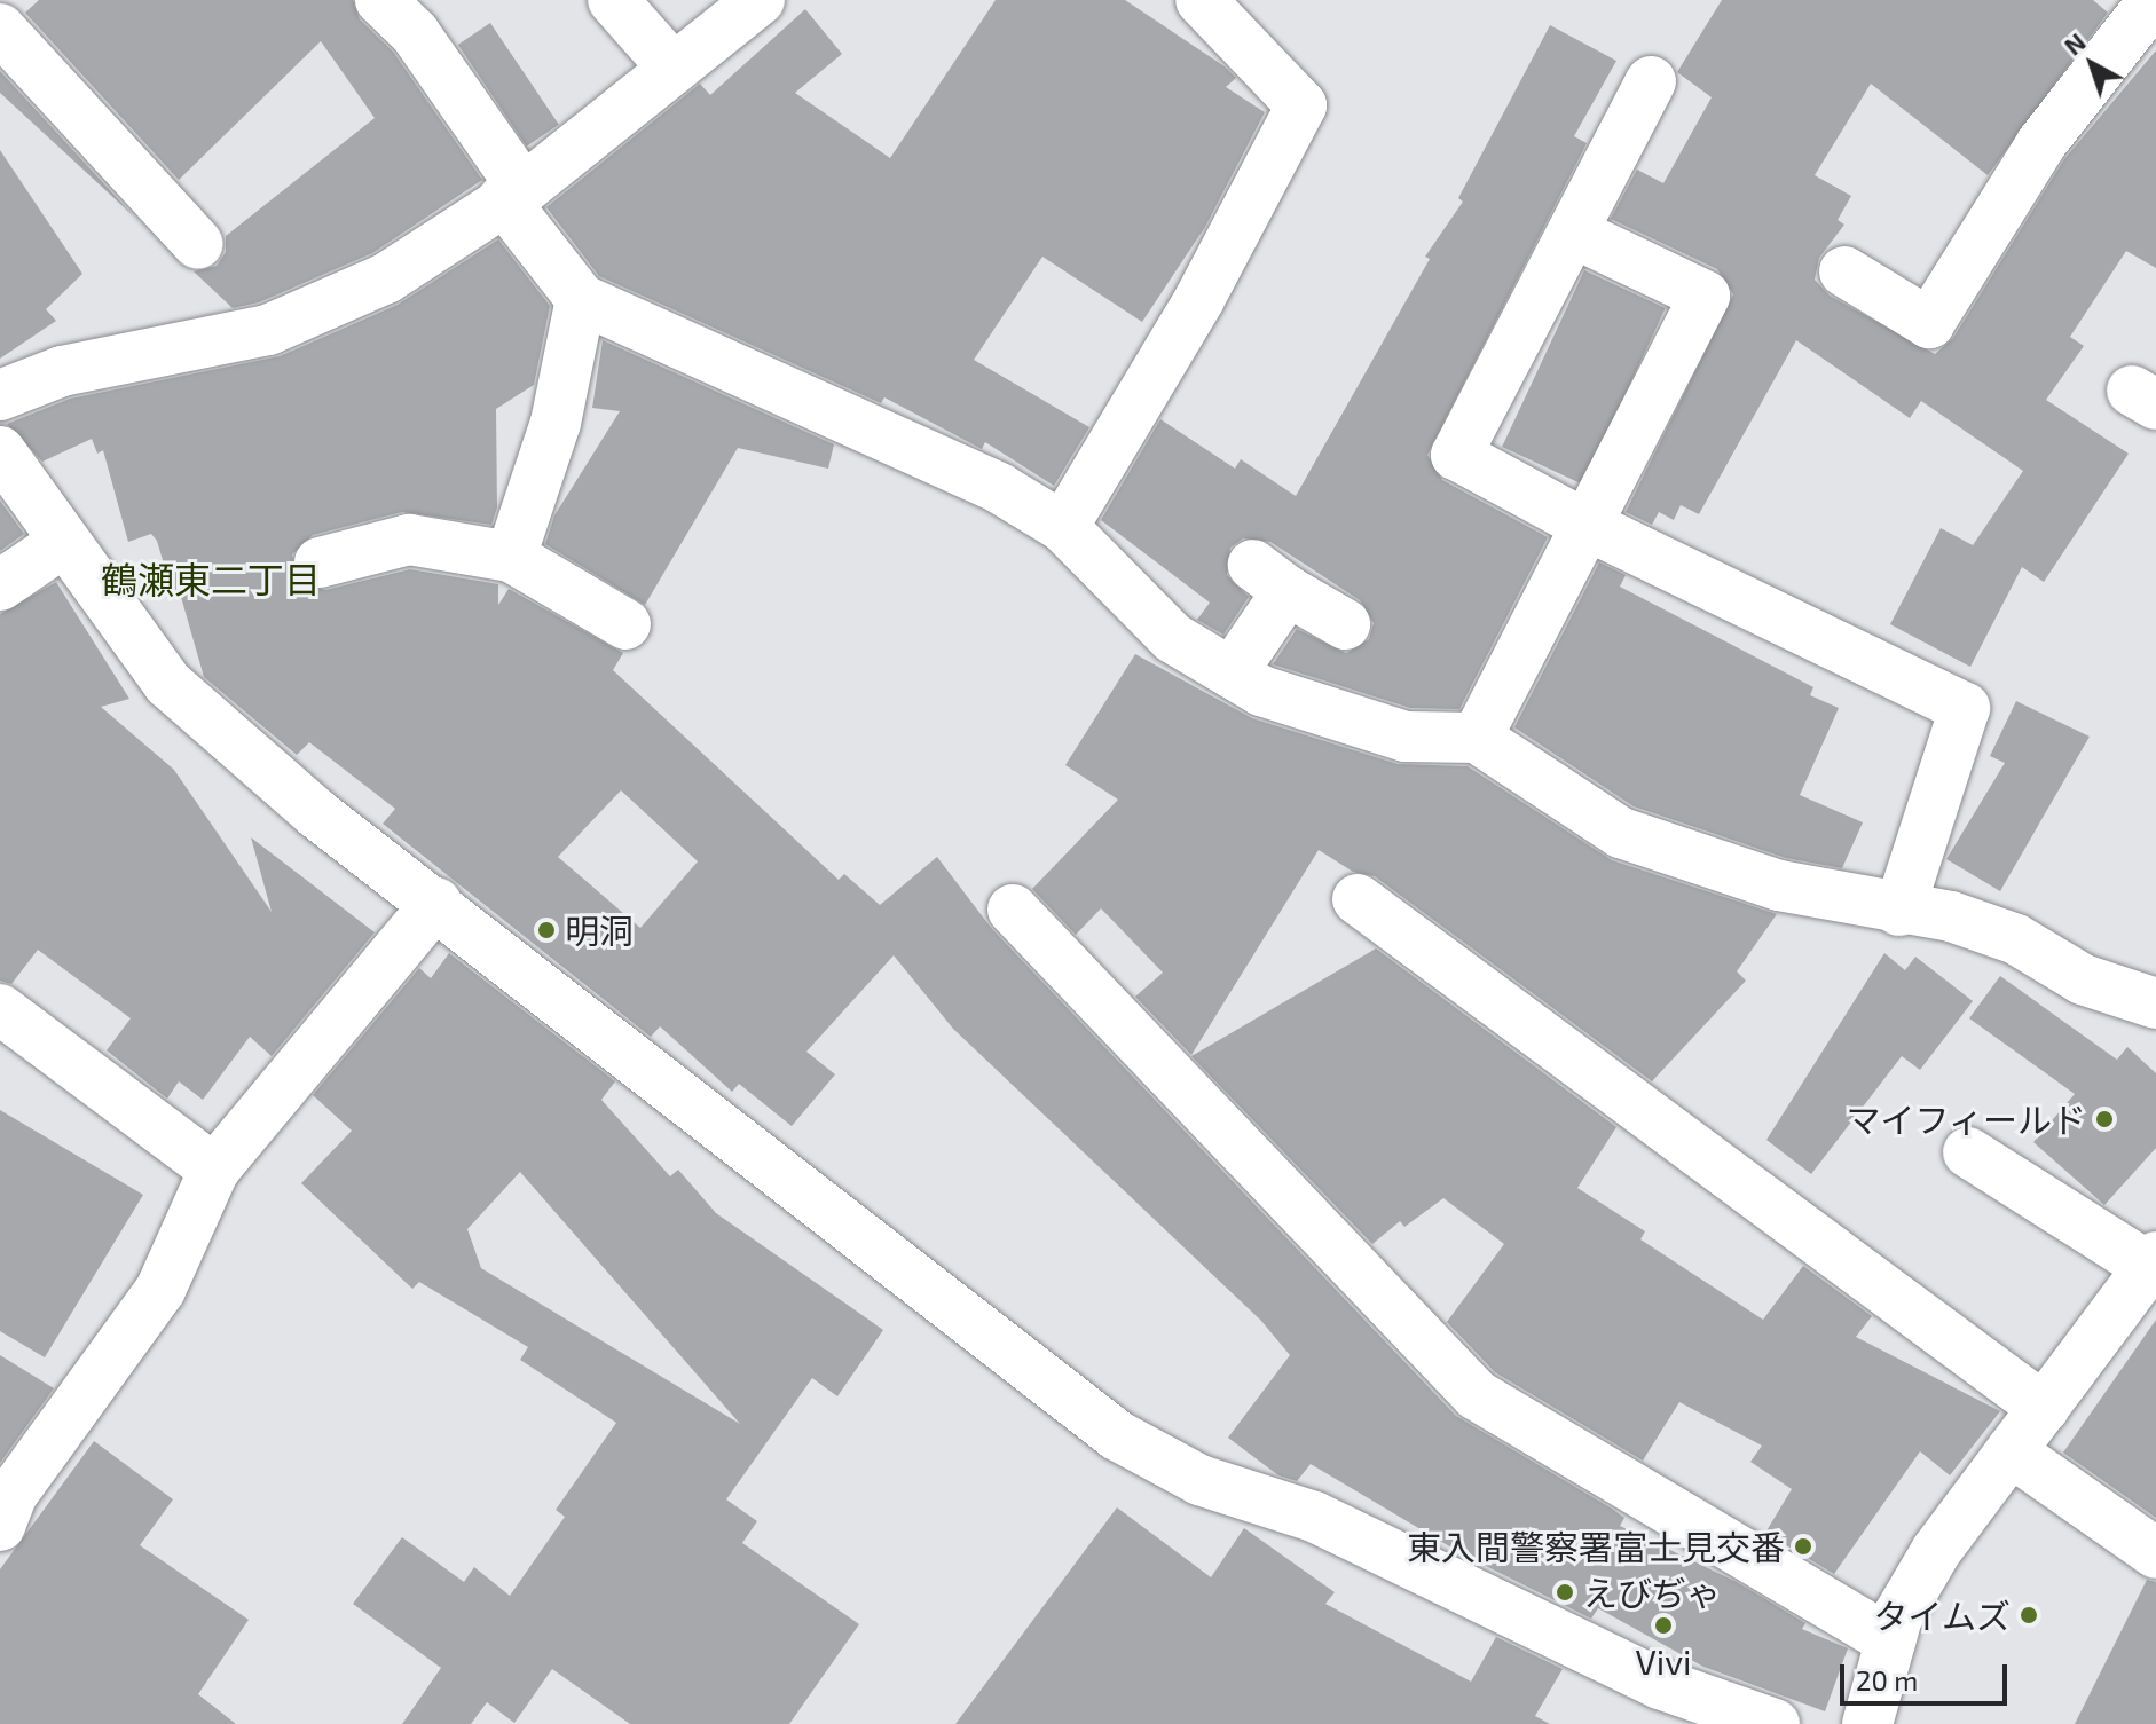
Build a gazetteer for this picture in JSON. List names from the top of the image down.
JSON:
{
  "districts": ["鶴瀬東二丁目"],
  "places": [
    "明洞",
    "マイフィールド",
    "東入間警察署富士見交番",
    "えびぢゃ",
    "タイムズ",
    "Vivi"
  ],
  "scale_bar": "20 m",
  "north": "top left"
}
